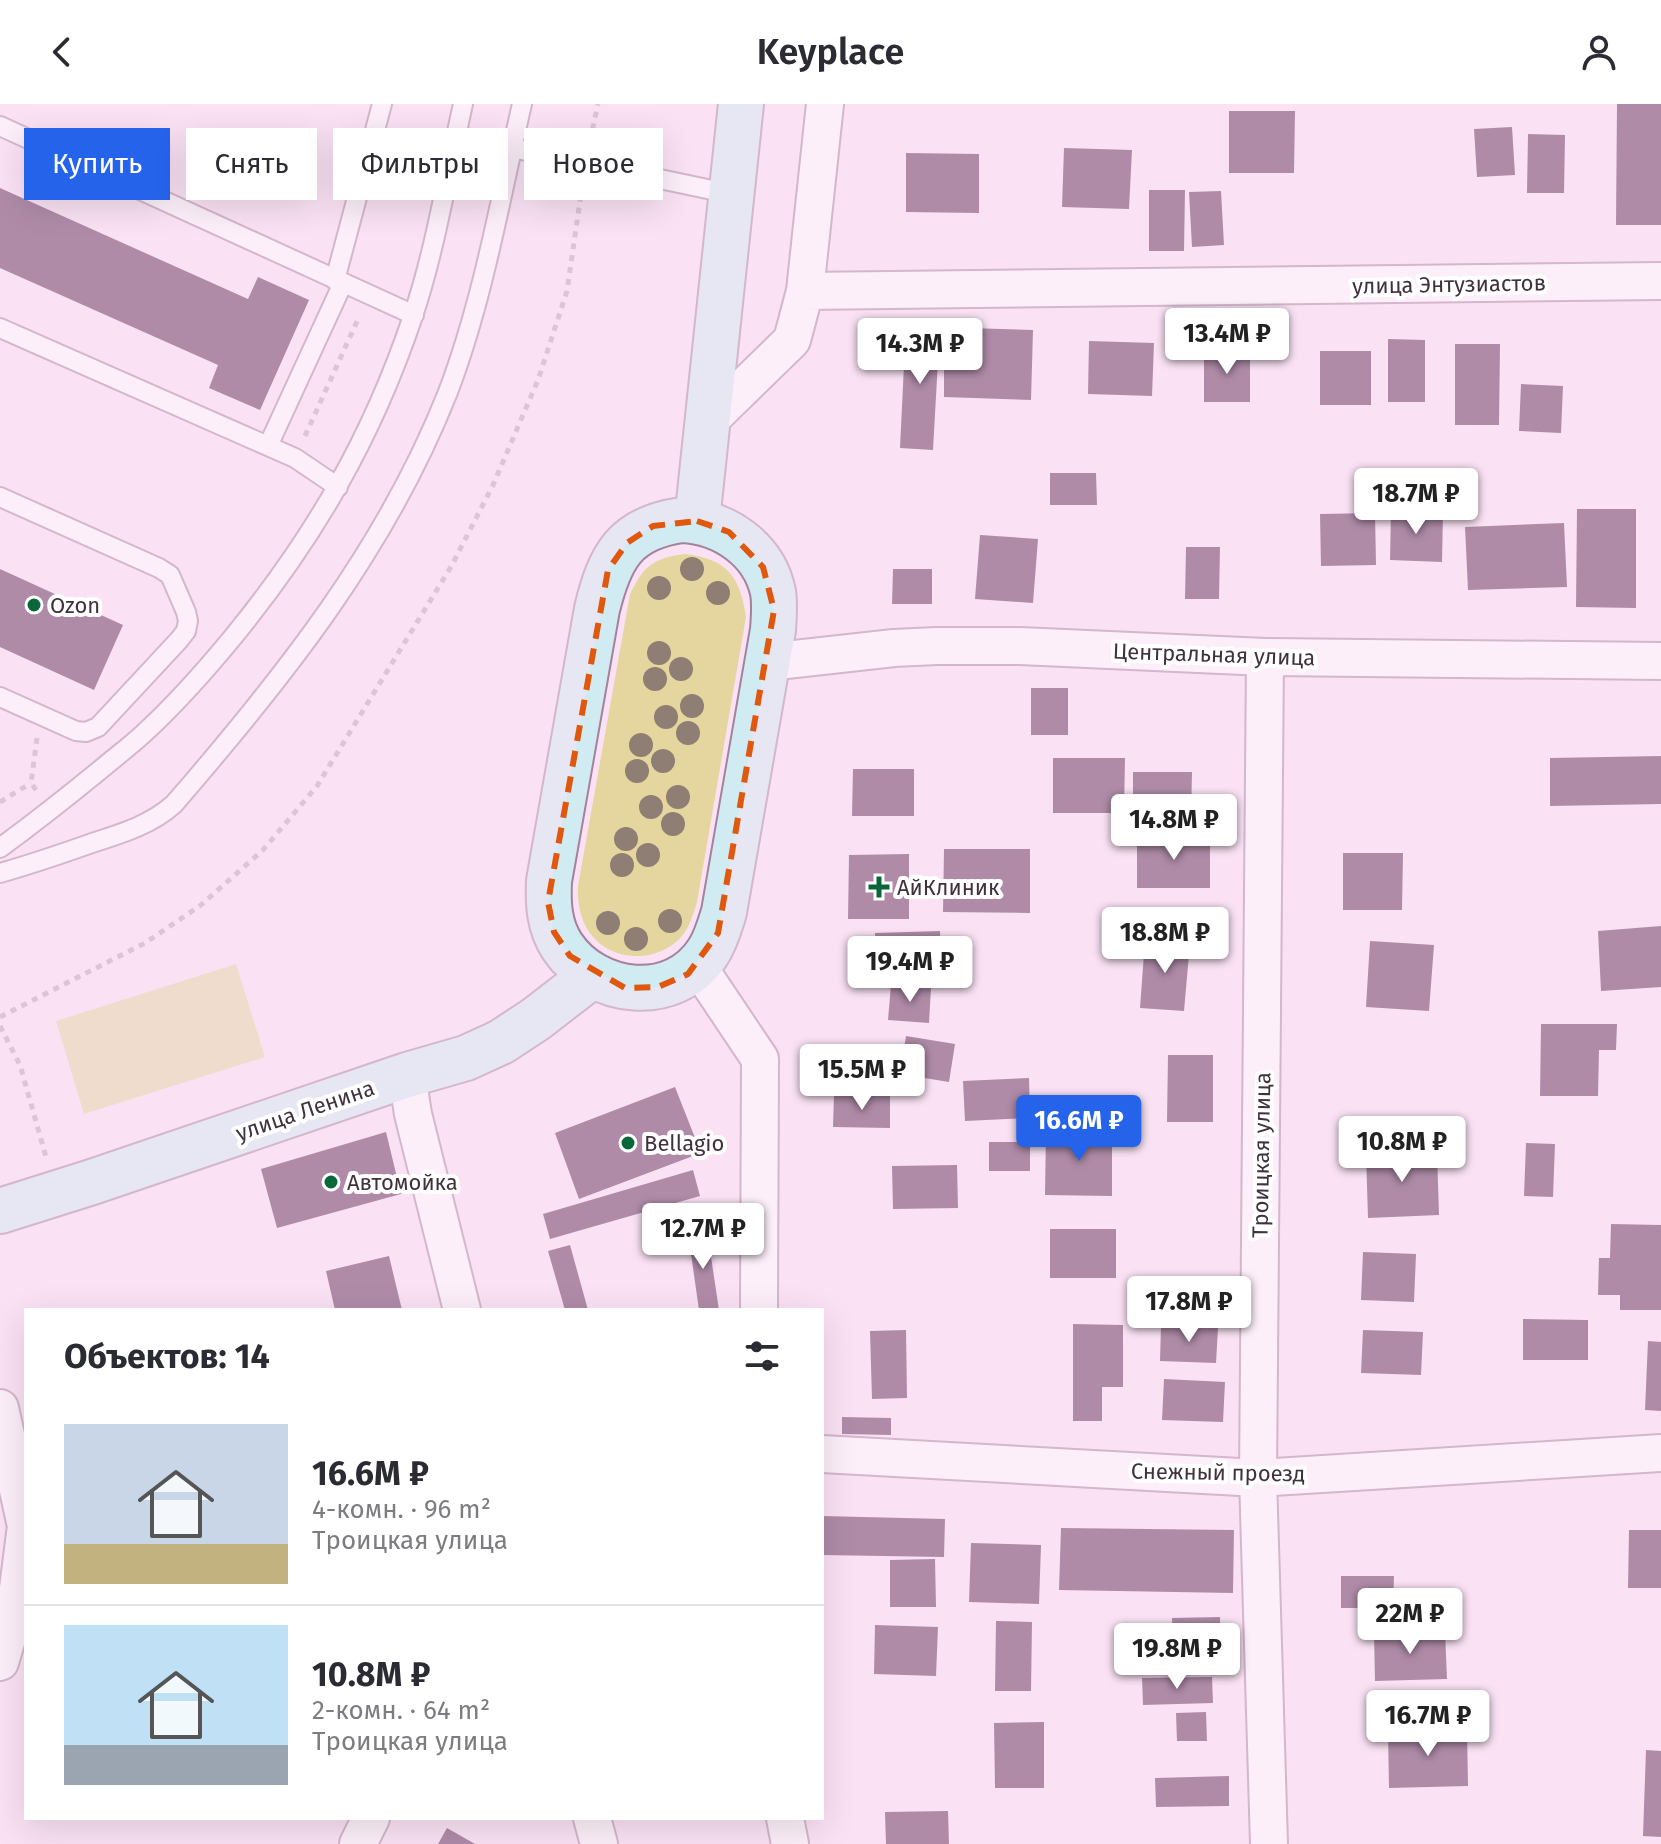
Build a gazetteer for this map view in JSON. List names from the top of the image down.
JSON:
{
  "streets": {
    "street": [
      "улица Энтузиастов",
      "Центральная улица",
      "улица Ленина",
      "Троицкая улица",
      "Снежный проезд"
    ]
  },
  "crossings": [
    ["Центральная улица", "Троицкая улица"],
    ["Троицкая улица", "Снежный проезд"]
  ],
  "places": {
    "other": ["Ozon", "Bellagio", "Автомойка"],
    "health": ["АйКлиник"]
  },
  "page": {
    "header": "Keyplace",
    "chip": [
      "Купить",
      "Снять",
      "Фильтры",
      "Новое"
    ],
    "price": [
      "13.4M ₽",
      "14.3M ₽",
      "18.7M ₽",
      "14.8M ₽",
      "18.8M ₽",
      "19.4M ₽",
      "15.5M ₽",
      "16.6M ₽",
      "10.8M ₽",
      "12.7M ₽",
      "17.8M ₽",
      "22M ₽",
      "19.8M ₽",
      "16.7M ₽"
    ],
    "heading": "Объектов: 14",
    "list": [
      {
        "name": "16.6M ₽",
        "note": "4-комн. · 96 m² · Троицкая улица"
      },
      {
        "name": "10.8M ₽",
        "note": "2-комн. · 64 m² · Троицкая улица"
      }
    ]
  }
}
